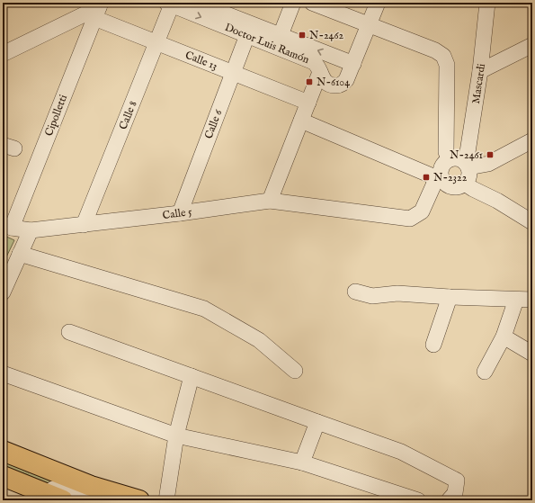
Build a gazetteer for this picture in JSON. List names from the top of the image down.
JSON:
{
  "streets": {
    "street": [
      "Doctor Luis Ramón",
      "Calle 13",
      "Mascardi",
      "Cipolletti",
      "Calle 8",
      "Calle 6",
      "Calle 5"
    ]
  },
  "crossings": [
    ["Doctor Luis Ramón", "Calle 8"],
    ["Doctor Luis Ramón", "Calle 6"],
    ["Calle 13", "Cipolletti"],
    ["Calle 13", "Calle 8"],
    ["Calle 13", "Calle 6"],
    ["Mascardi", "Calle 5"],
    ["Calle 8", "Calle 5"],
    ["Calle 6", "Calle 5"]
  ],
  "places": {
    "transit": [
      "N-2462",
      "N-6104",
      "N-2461",
      "N-2322"
    ]
  }
}
